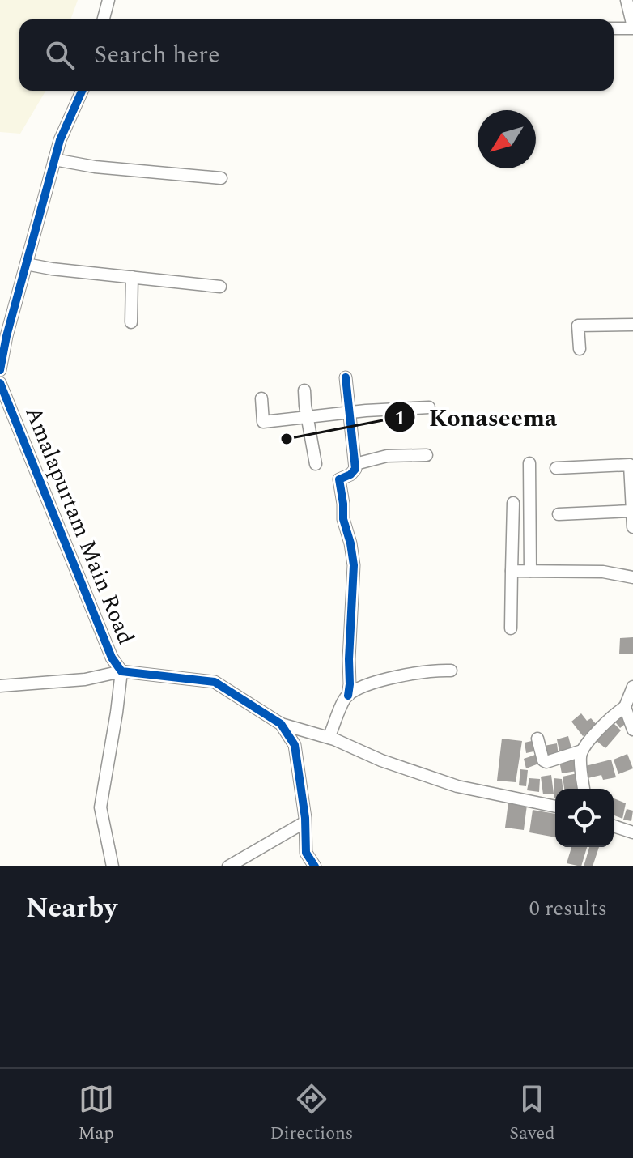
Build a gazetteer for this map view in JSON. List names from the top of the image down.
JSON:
{
  "streets": {
    "street": ["Amalapurtam Main Road"]
  },
  "places": ["Konaseema"],
  "north": "bottom left",
  "page": {
    "search": "Search here",
    "heading": ["Nearby", "0 results"],
    "nav": ["Map", "Directions", "Saved"]
  }
}
